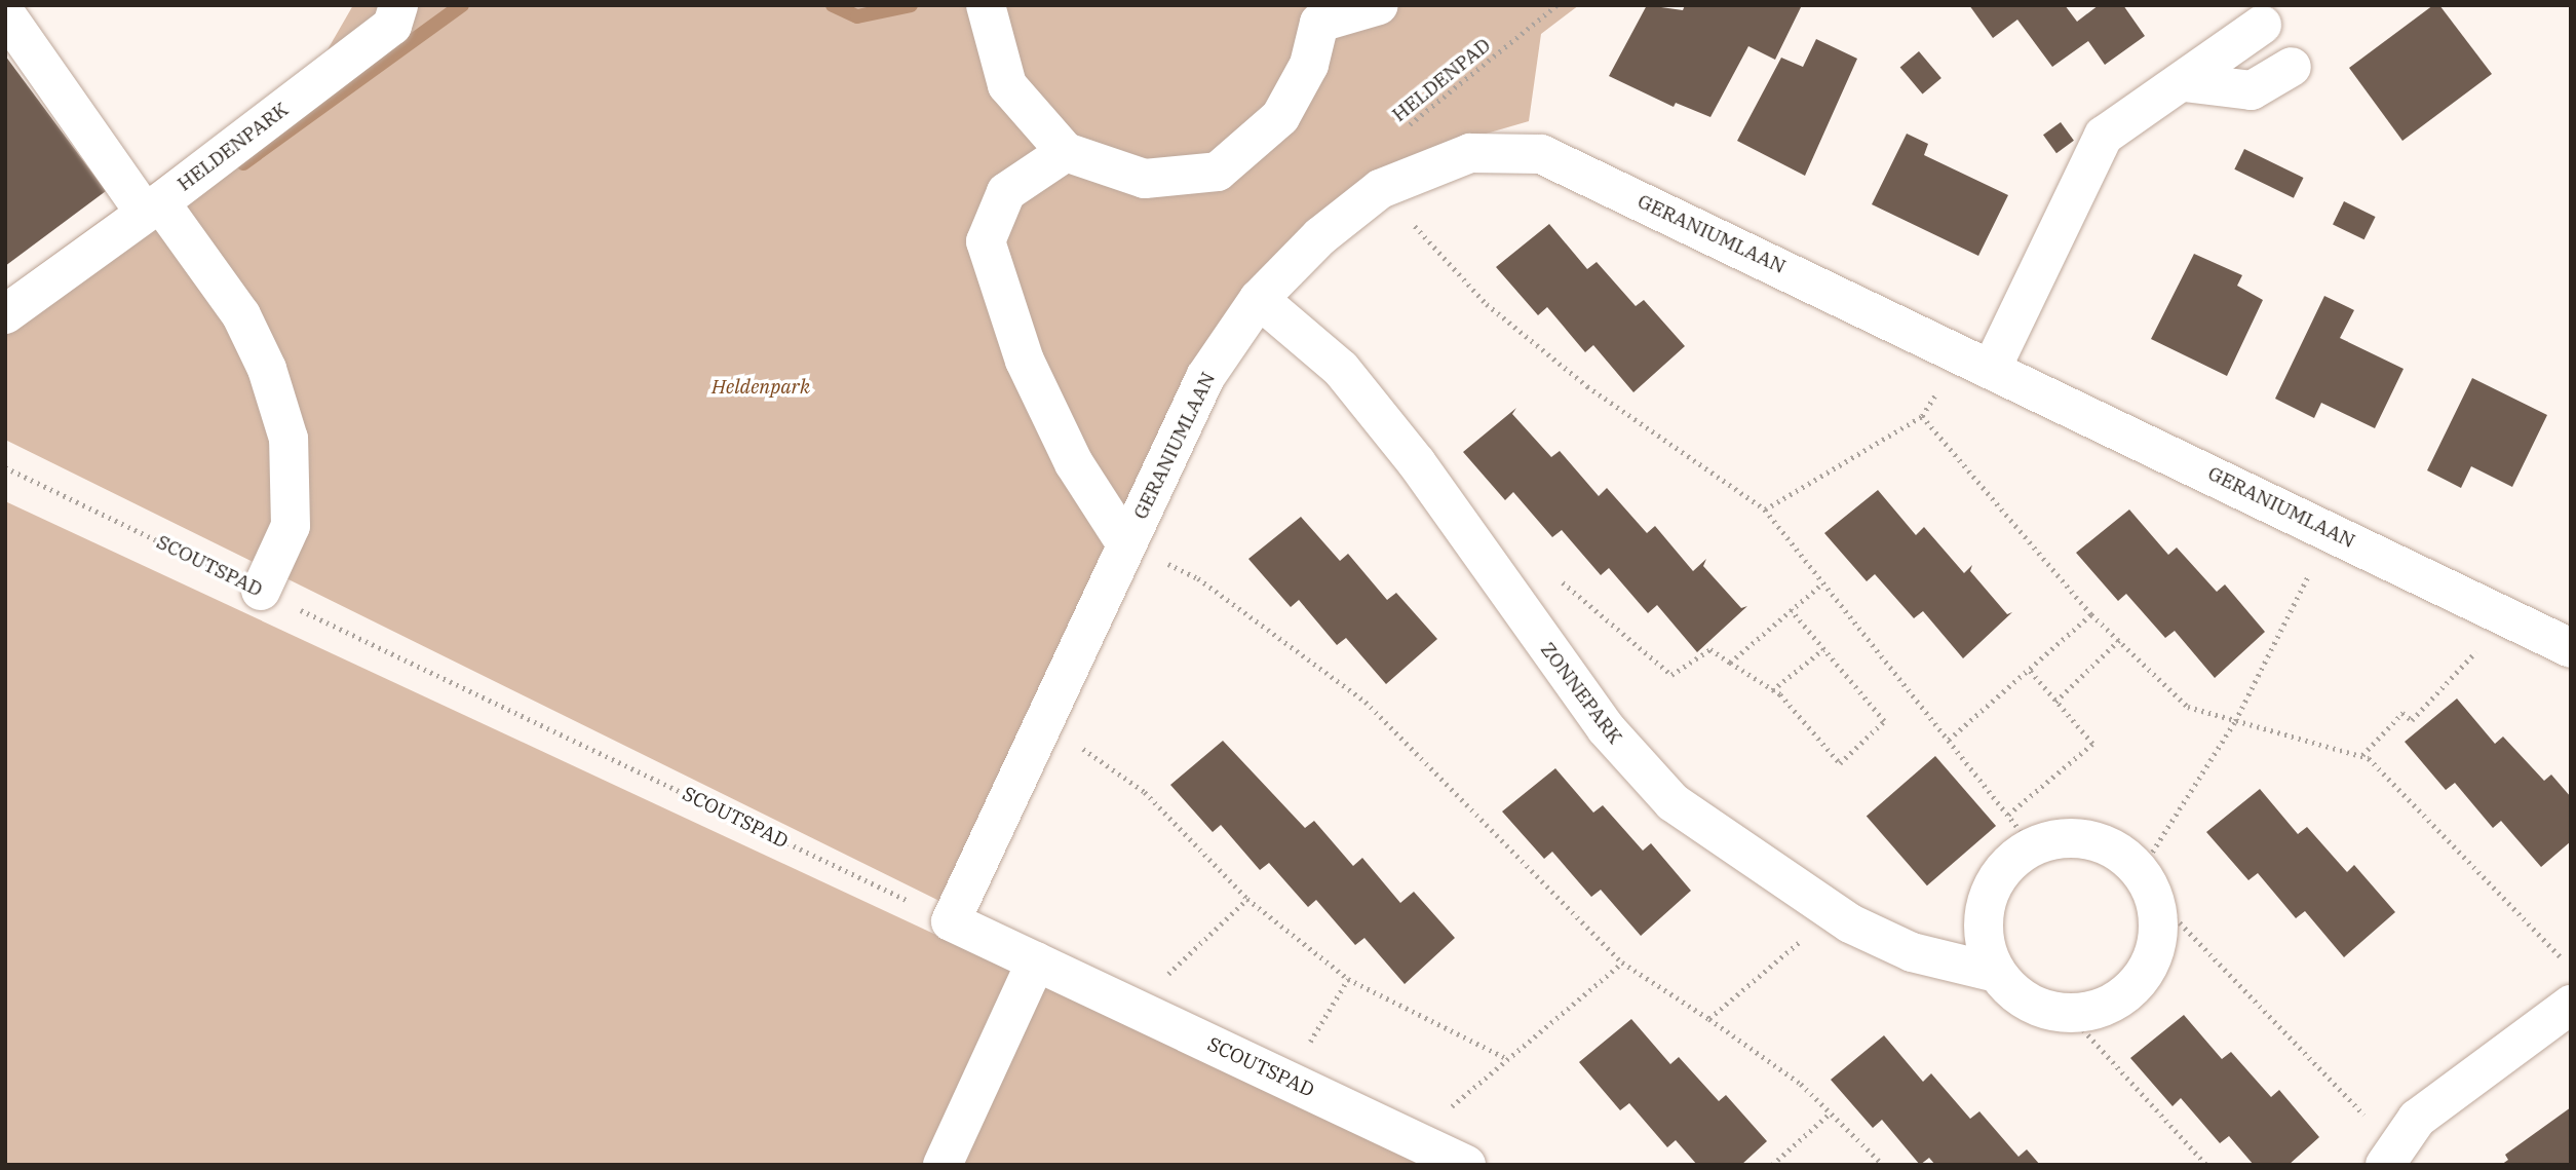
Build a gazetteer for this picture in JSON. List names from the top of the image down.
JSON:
{
  "streets": {
    "street": [
      "HELDENPARK",
      "GERANIUMLAAN",
      "SCOUTSPAD",
      "ZONNEPARK"
    ],
    "path": ["HELDENPAD"]
  },
  "crossings": [
    ["HELDENPARK", "SCOUTSPAD"],
    ["GERANIUMLAAN", "SCOUTSPAD"],
    ["GERANIUMLAAN", "ZONNEPARK"]
  ],
  "parks": ["Heldenpark"]
}
